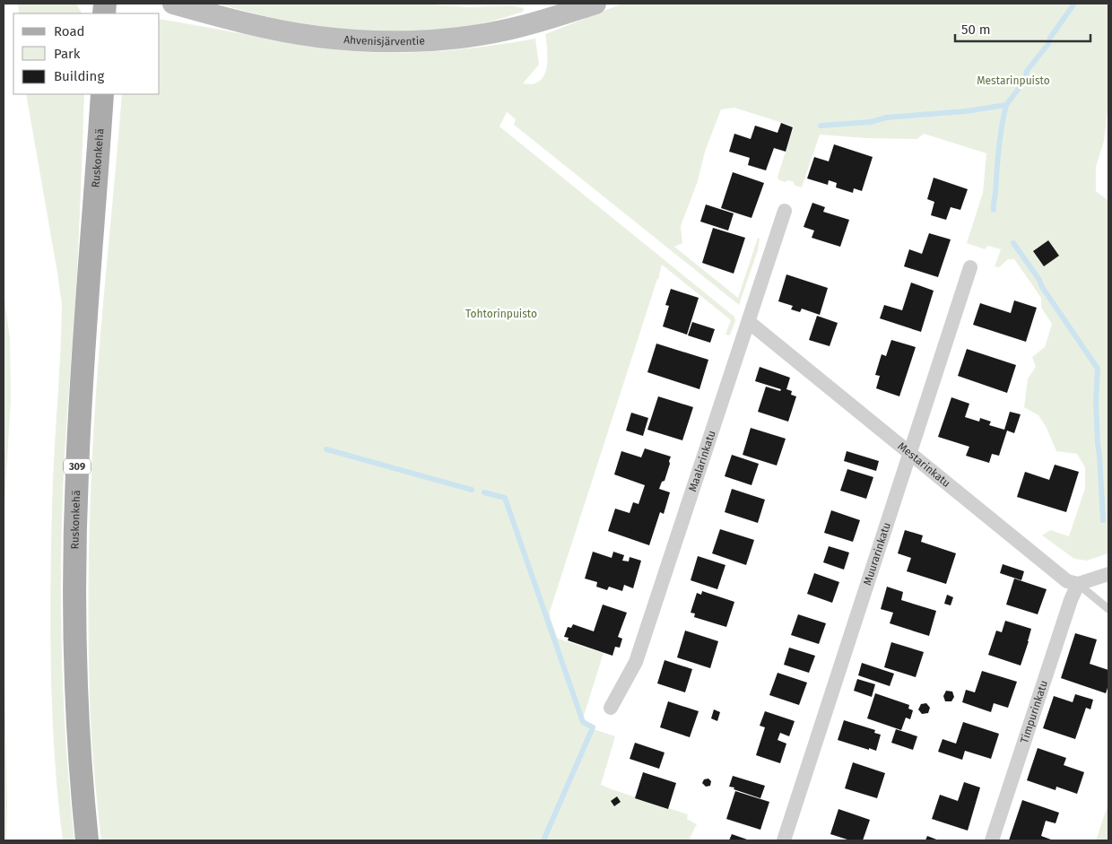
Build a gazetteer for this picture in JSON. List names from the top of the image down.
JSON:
{
  "streets": {
    "main road": ["Ahvenisjärventie", "Ruskonkehä", "309"],
    "street": [
      "Maalarinkatu",
      "Mestarinkatu",
      "Muurarinkatu",
      "Timpurinkatu"
    ]
  },
  "crossings": [
    ["Maalarinkatu", "Mestarinkatu"],
    ["Mestarinkatu", "Muurarinkatu"],
    ["Mestarinkatu", "Timpurinkatu"]
  ],
  "parks": ["Mestarinpuisto", "Tohtorinpuisto"],
  "legend": ["Road", "Park", "Building"],
  "scale_bar": "50 m"
}
